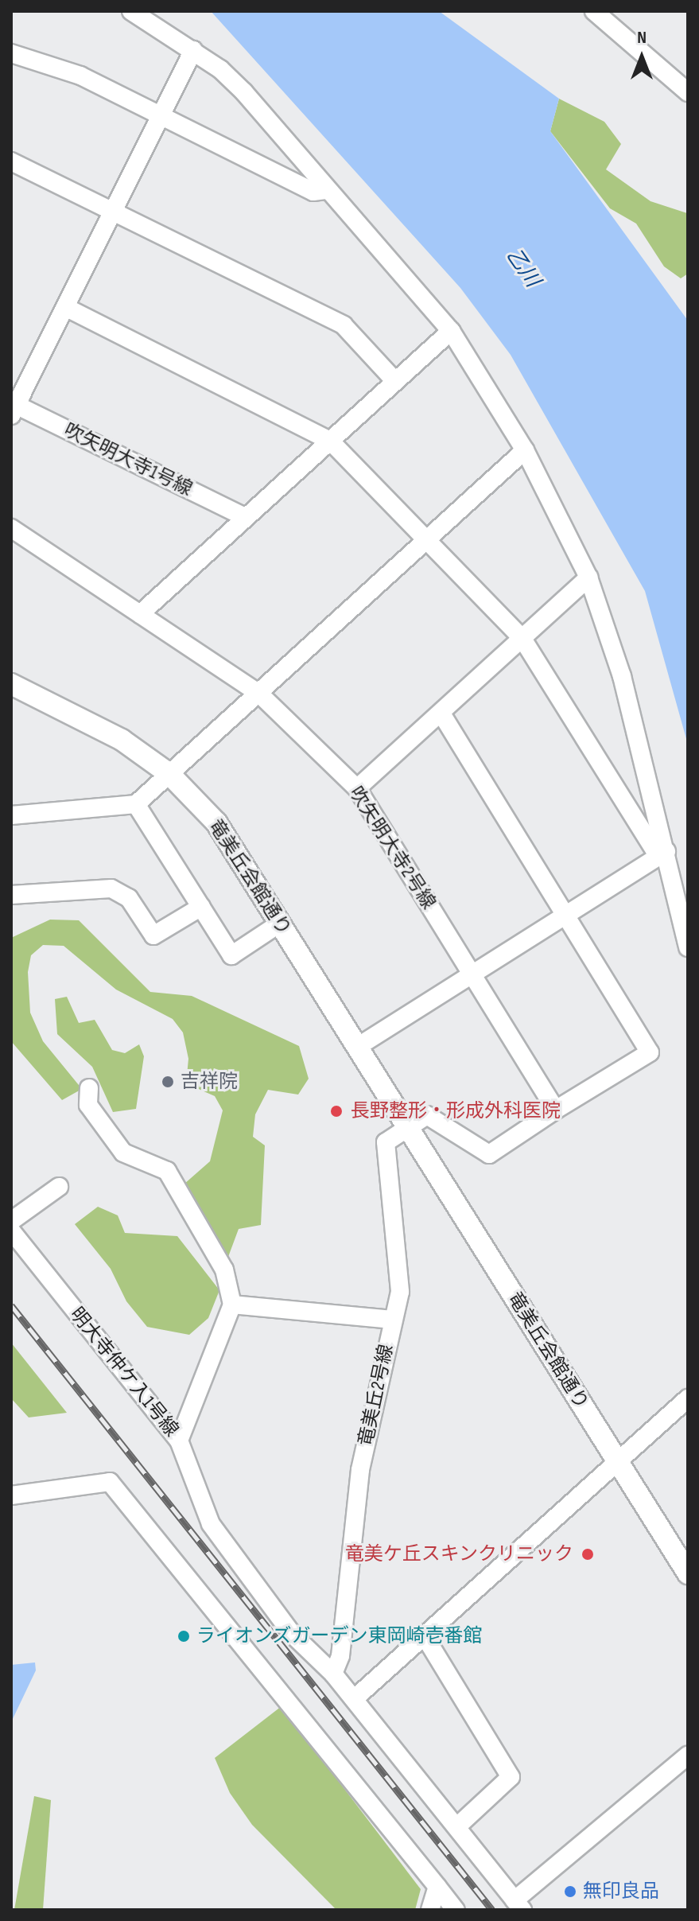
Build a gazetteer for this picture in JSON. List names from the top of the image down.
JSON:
{
  "streets": {
    "street": [
      "吹矢明大寺1号線",
      "吹矢明大寺2号線",
      "竜美丘会館通り",
      "明大寺仲ケ入1号線",
      "竜美丘2号線"
    ]
  },
  "crossings": [
    ["竜美丘会館通り", "竜美丘2号線"],
    ["明大寺仲ケ入1号線", "竜美丘2号線"]
  ],
  "water": ["乙川"],
  "places": [
    "吉祥院",
    "長野整形・形成外科医院",
    "竜美ケ丘スキンクリニック",
    "ライオンズガーデン東岡崎壱番館",
    "無印良品"
  ],
  "north": "top"
}
